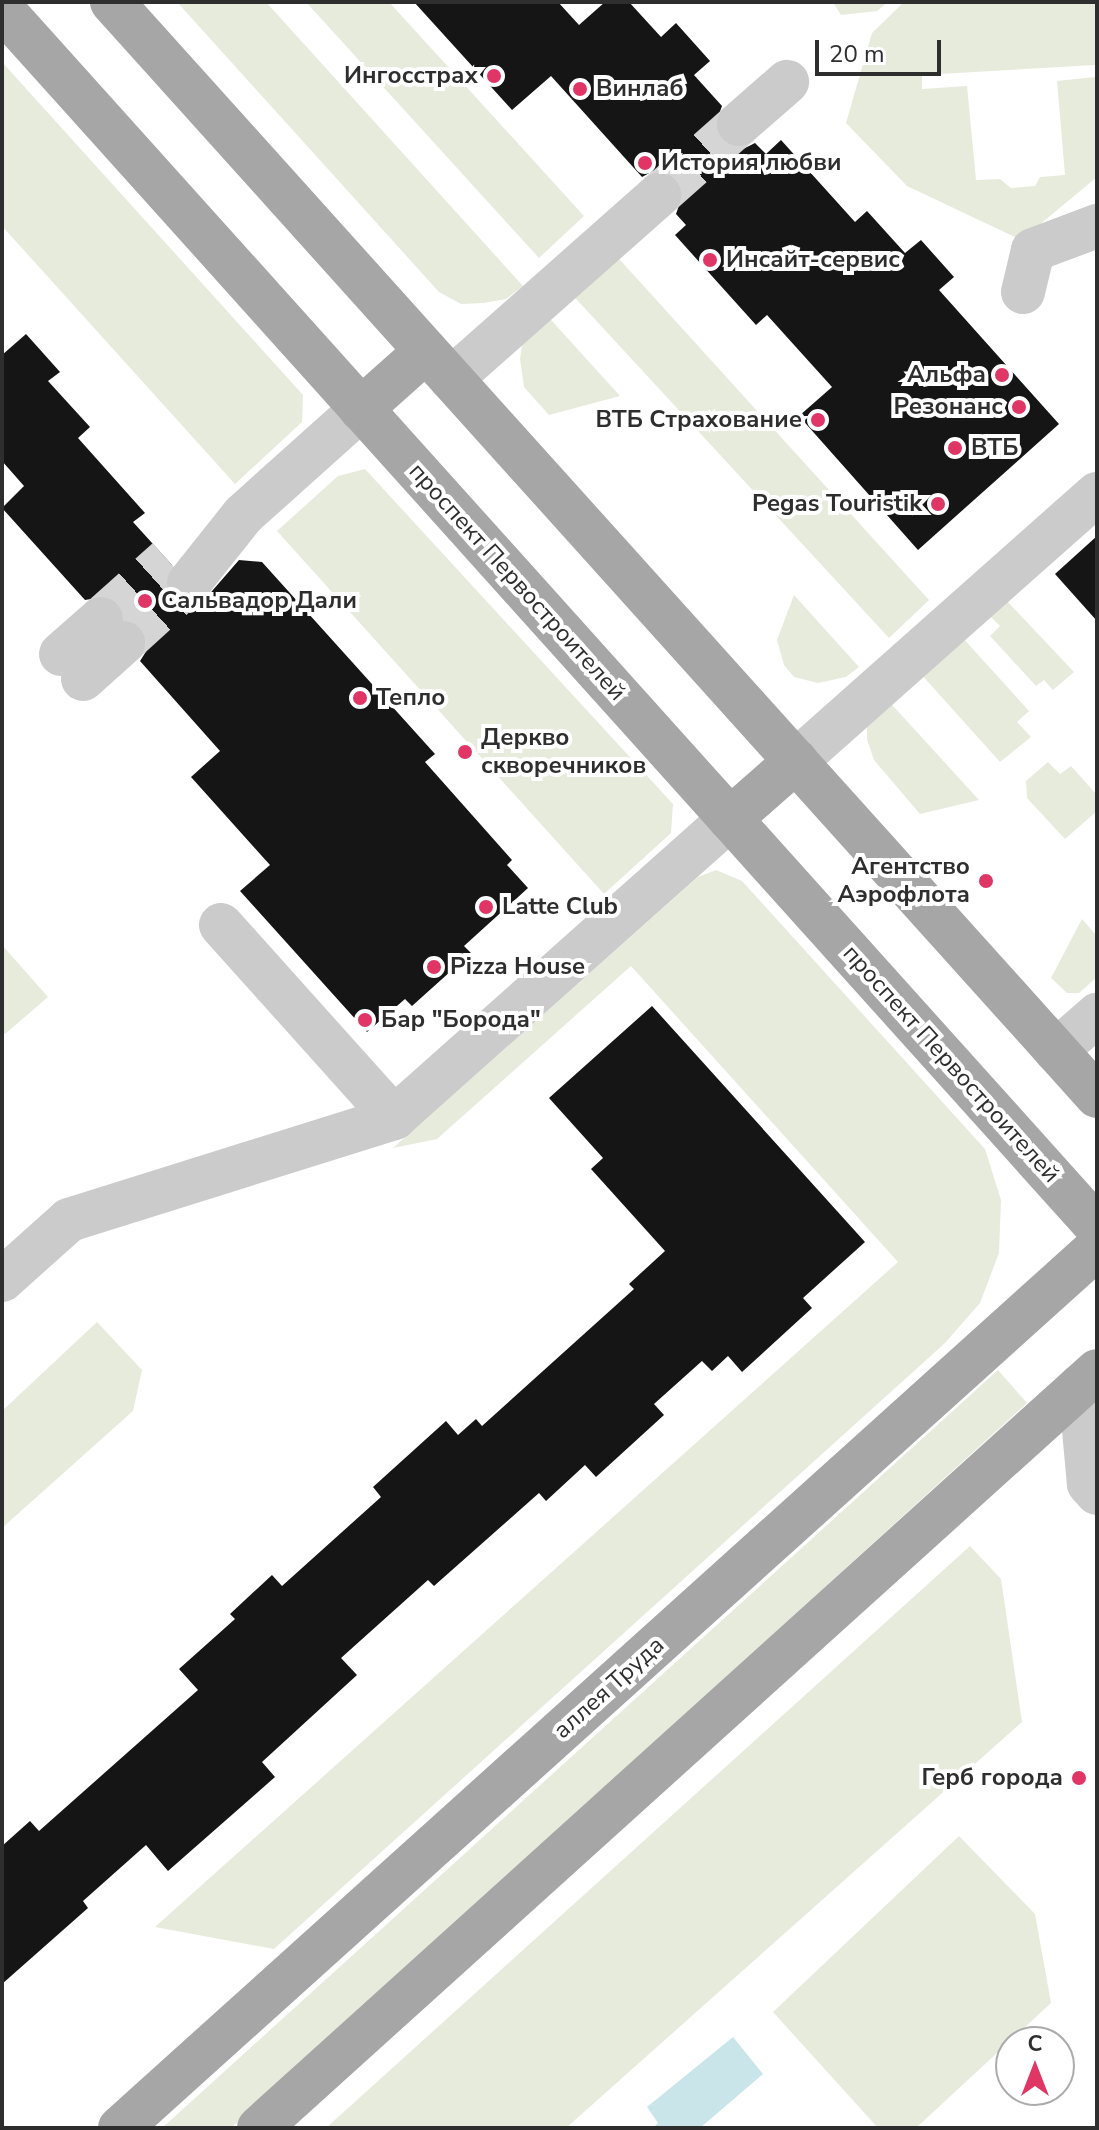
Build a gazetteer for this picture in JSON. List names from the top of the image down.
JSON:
{
  "streets": {
    "main road": ["проспект Первостроителей", "аллея Труда"]
  },
  "places": [
    "Ингосстрах",
    "Винлаб",
    "История любви",
    "Инсайт-сервис",
    "Альфа",
    "Резонанс",
    "ВТБ Страхование",
    "ВТБ",
    "Pegas Touristik",
    "Сальвадор Дали",
    "Тепло",
    "Деркво скворечников",
    "Агентство Аэрофлота",
    "Latte Club",
    "Pizza House",
    "Бар \"Борода\"",
    "Герб города"
  ],
  "scale_bar": "20 m",
  "north": "top"
}
